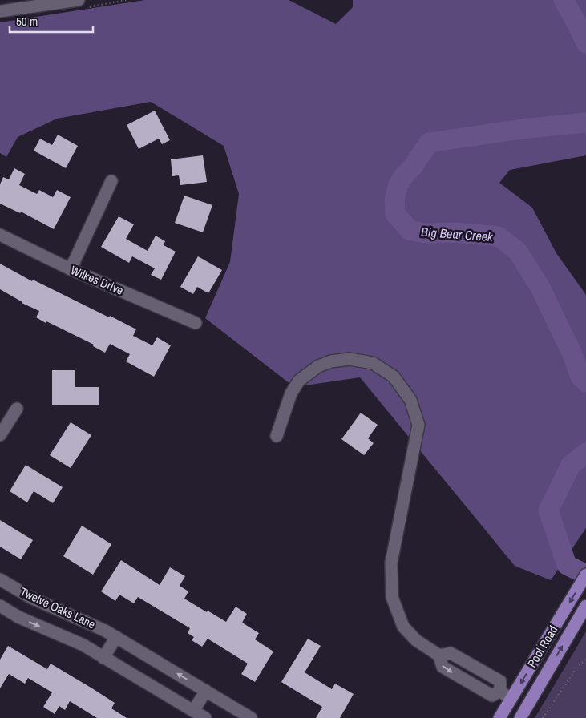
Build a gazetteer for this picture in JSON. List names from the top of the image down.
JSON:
{
  "streets": {
    "main road": ["Pool Road"],
    "street": ["Wilkes Drive", "Twelve Oaks Lane"]
  },
  "water": ["Big Bear Creek"],
  "scale_bar": "50 m"
}
